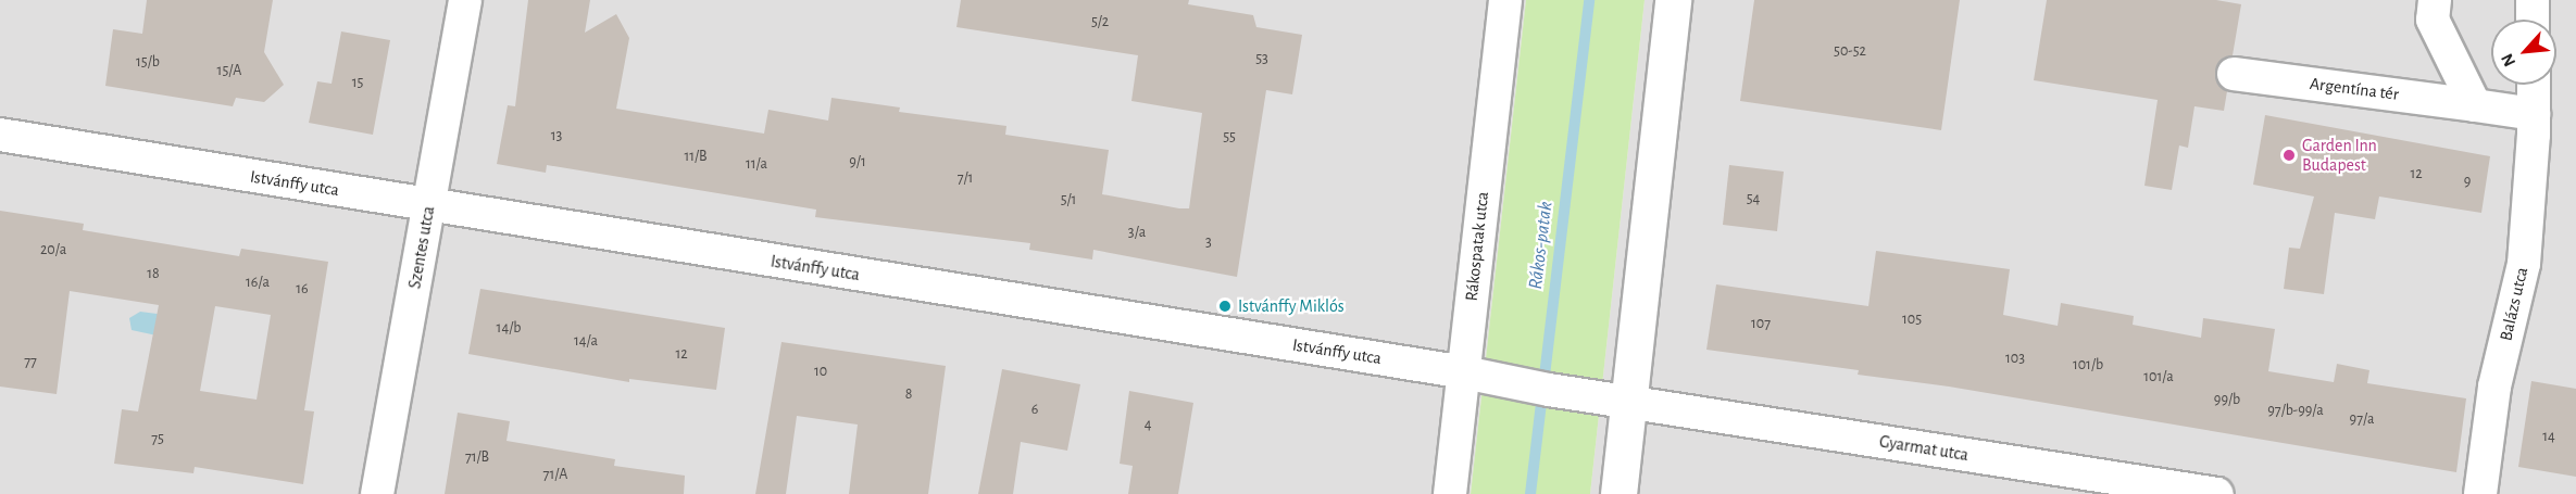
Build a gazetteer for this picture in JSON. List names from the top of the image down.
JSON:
{
  "streets": {
    "street": [
      "Argentína tér",
      "Istvánffy utca",
      "Rákospatak utca",
      "Szentes utca",
      "Balázs utca",
      "Gyarmat utca"
    ]
  },
  "crossings": [
    ["Argentína tér", "Balázs utca"],
    ["Istvánffy utca", "Rákospatak utca"],
    ["Istvánffy utca", "Szentes utca"],
    ["Istvánffy utca", "Gyarmat utca"]
  ],
  "water": ["Rákos-patak"],
  "places": ["Garden Inn Budapest", "Istvánffy Miklós"],
  "house_numbers": [
    "5/2",
    "50-52",
    "53",
    "15/b",
    "15/A",
    "15",
    "13",
    "55",
    "11/B",
    "9/1",
    "11/a",
    "12",
    "7/1",
    "9",
    "54",
    "5/1",
    "3/a",
    "3",
    "20/a",
    "18",
    "16/a",
    "16",
    "105",
    "107",
    "14/b",
    "14/a",
    "12",
    "103",
    "77",
    "101/b",
    "10",
    "101/a",
    "8",
    "99/b",
    "6",
    "97/b-99/a",
    "97/a",
    "4",
    "14",
    "75",
    "71/B",
    "71/A"
  ],
  "north": "bottom left"
}
